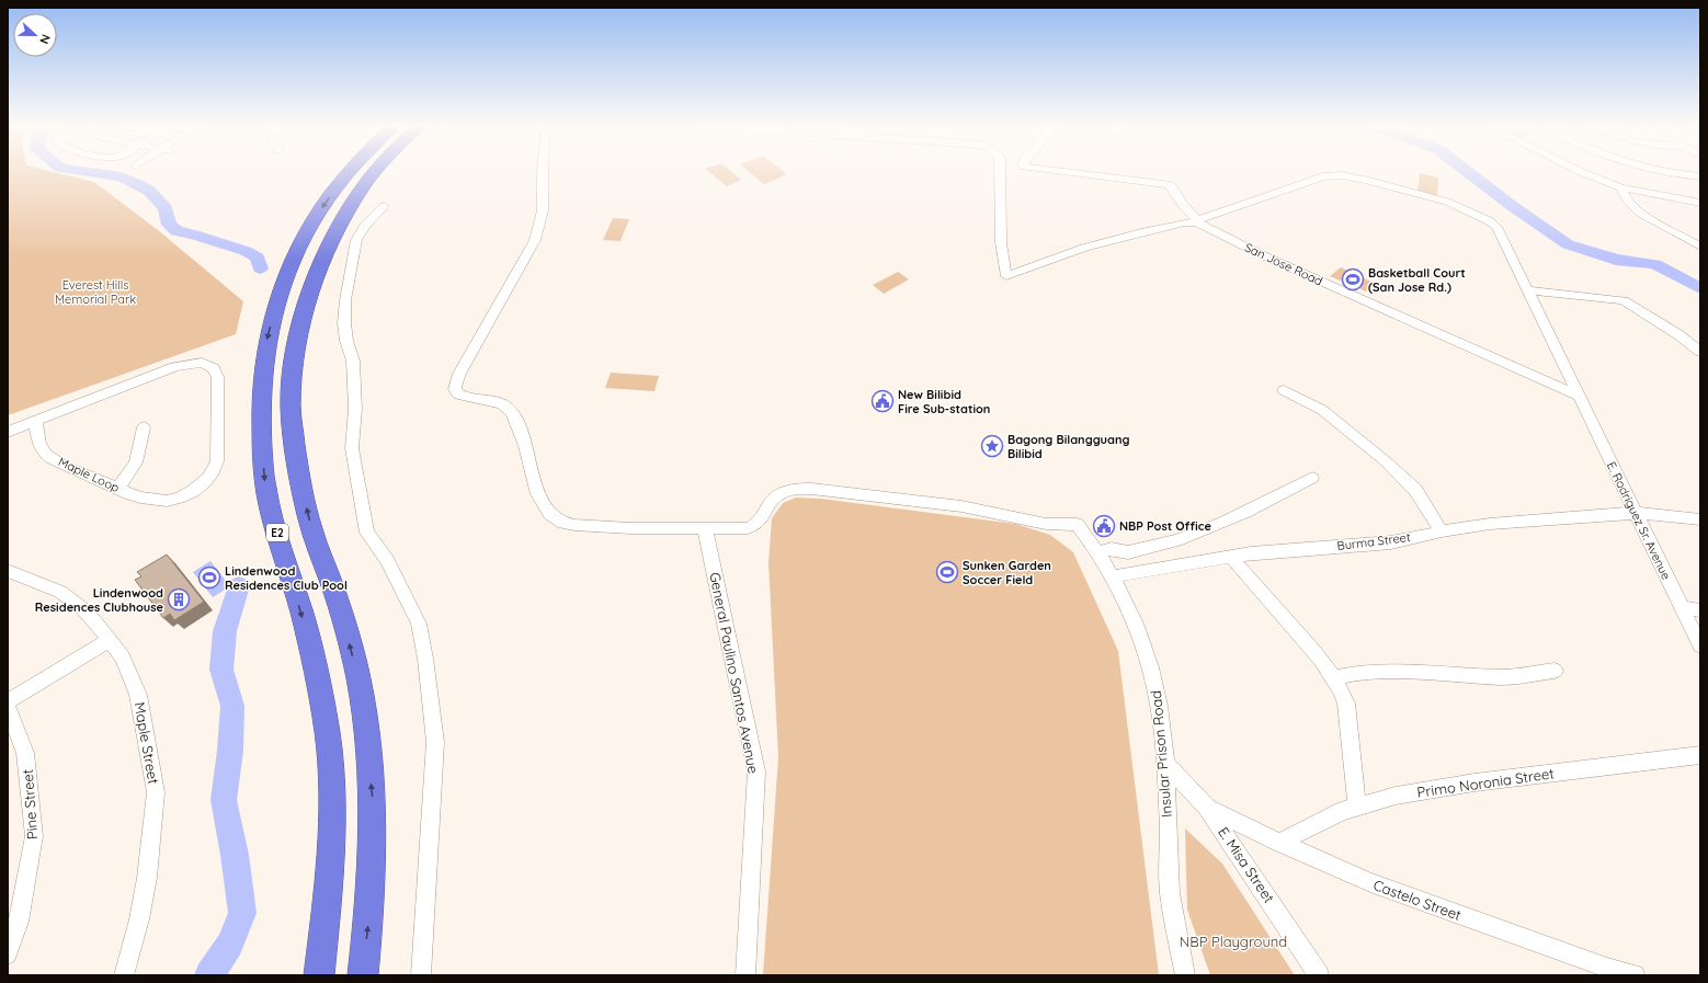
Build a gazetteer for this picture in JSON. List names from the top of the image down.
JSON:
{
  "streets": {
    "highway": ["E2"],
    "street": [
      "San Jose Road",
      "Maple Loop",
      "E. Rodriguez Sr. Avenue",
      "Burma Street",
      "General Paulino Santos Avenue",
      "Maple Street",
      "Insular Prison Road",
      "Primo Noronia Street",
      "Pine Street",
      "E. Misa Street",
      "Castelo Street"
    ]
  },
  "crossings": [
    ["San Jose Road", "E. Rodriguez Sr. Avenue"],
    ["E. Rodriguez Sr. Avenue", "Burma Street"],
    ["Burma Street", "Insular Prison Road"],
    ["General Paulino Santos Avenue", "Insular Prison Road"],
    ["Insular Prison Road", "E. Misa Street"],
    ["Primo Noronia Street", "Castelo Street"],
    ["E. Misa Street", "Castelo Street"]
  ],
  "parks": ["Everest Hills Memorial Park", "NBP Playground"],
  "places": {
    "sports": ["Basketball Court (San Jose Rd.)", "Sunken Garden Soccer Field", "Lindenwood Residences Club Pool"],
    "public building": ["New Bilibid Fire Sub-station", "NBP Post Office"],
    "place": ["Bagong Bilangguang Bilibid"],
    "building": ["Lindenwood Residences Clubhouse"]
  },
  "north": "right"
}
